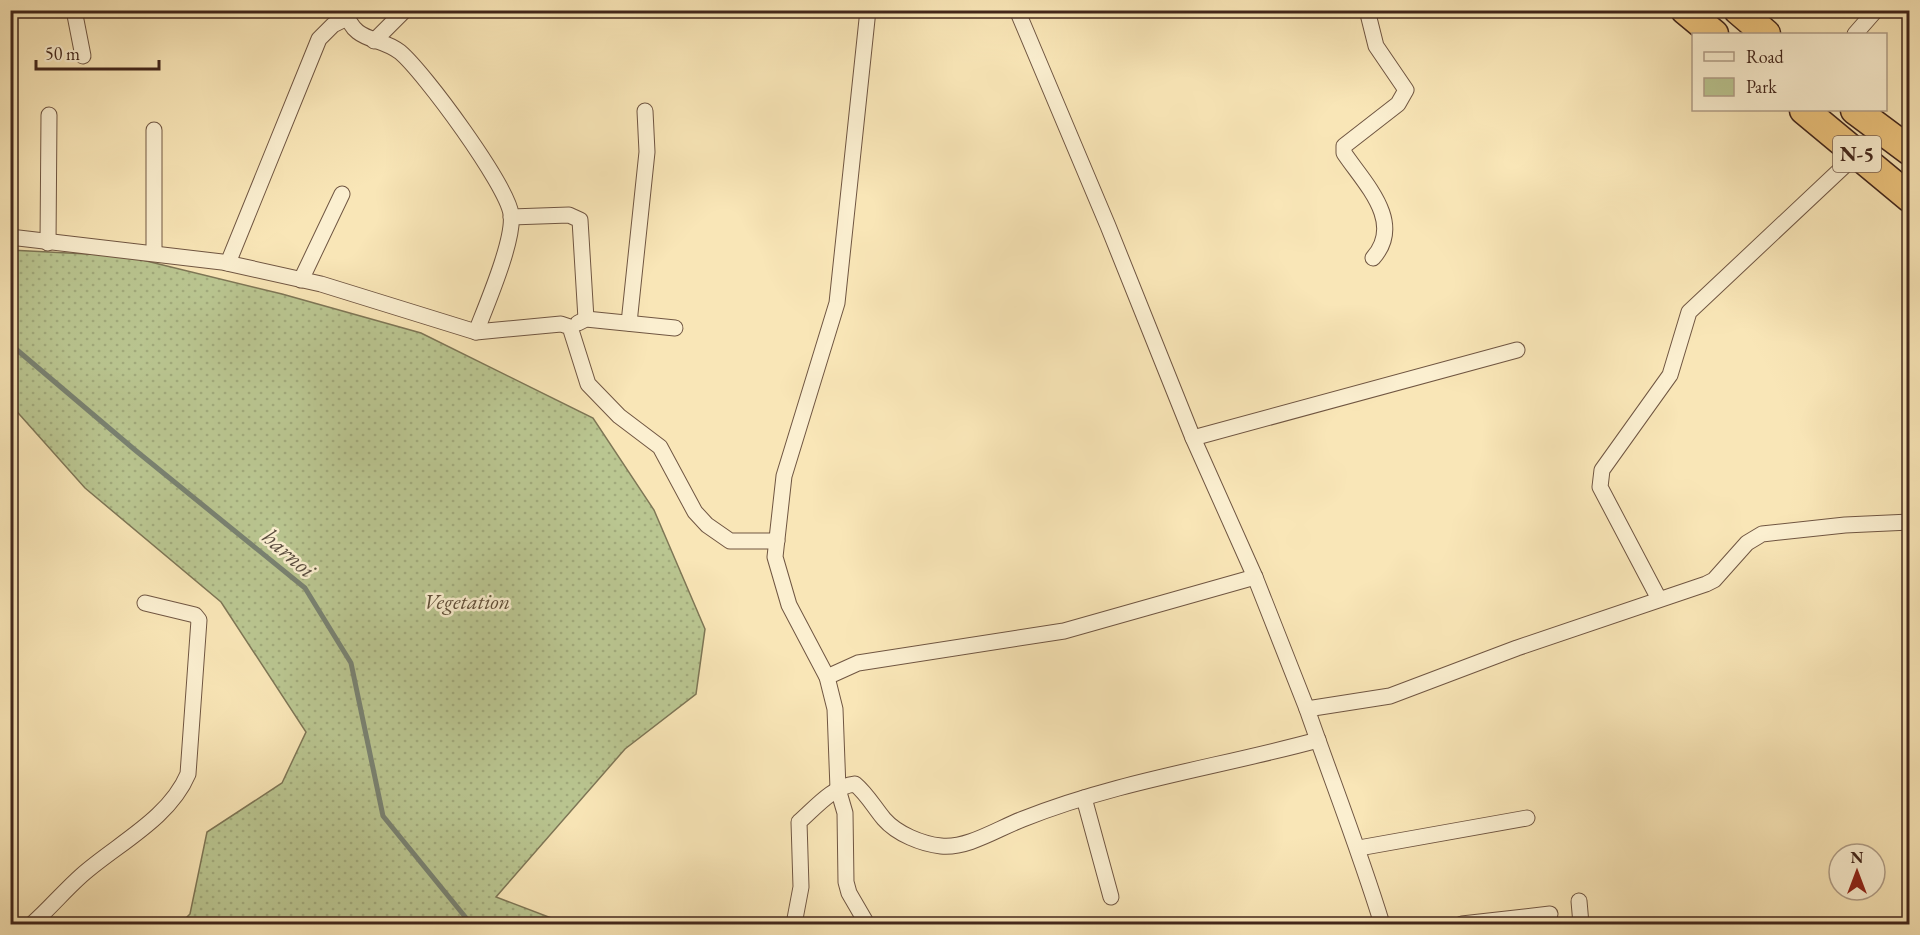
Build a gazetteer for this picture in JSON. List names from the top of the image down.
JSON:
{
  "streets": {
    "highway": ["N-5"]
  },
  "water": ["harnoi"],
  "parks": ["Vegetation"],
  "legend": ["Road", "Park"],
  "scale_bar": "50 m",
  "north": "top"
}
